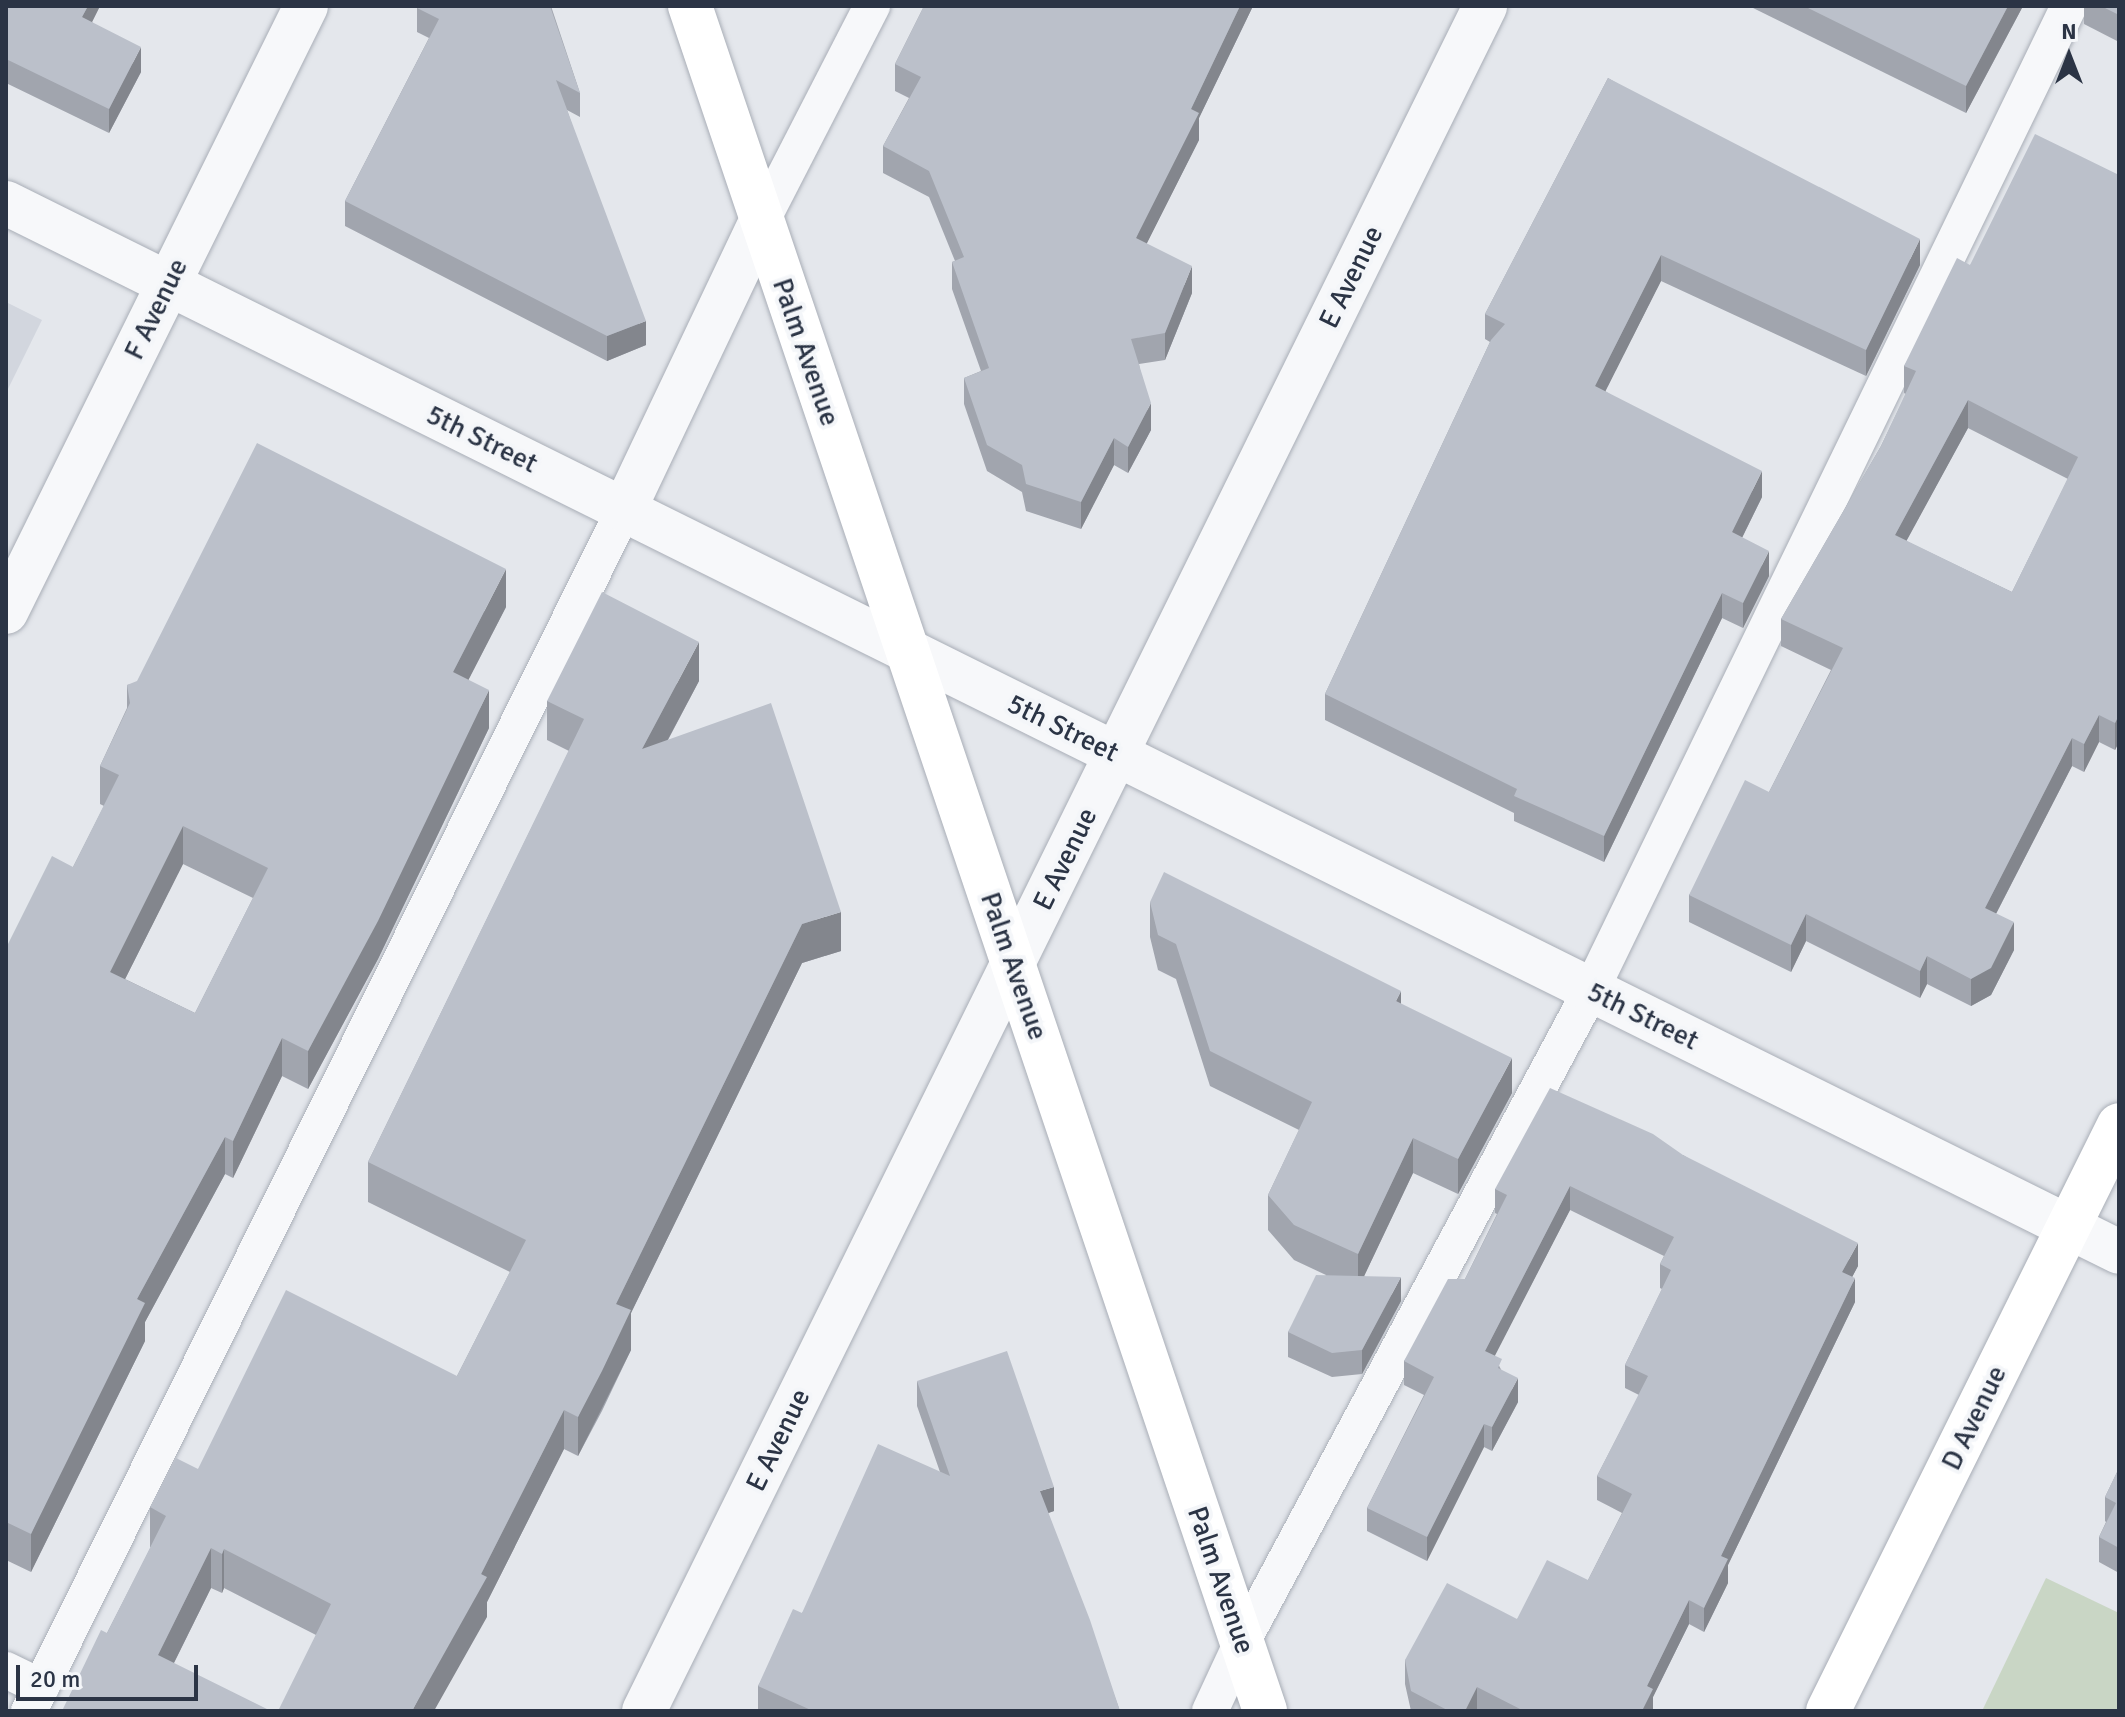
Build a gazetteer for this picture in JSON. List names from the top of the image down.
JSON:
{
  "streets": {
    "street": [
      "E Avenue",
      "F Avenue",
      "Palm Avenue",
      "5th Street",
      "D Avenue"
    ]
  },
  "crossings": [
    ["E Avenue", "Palm Avenue"],
    ["E Avenue", "5th Street"],
    ["F Avenue", "5th Street"],
    ["Palm Avenue", "5th Street"],
    ["5th Street", "D Avenue"]
  ],
  "scale_bar": "20 m",
  "north": "top"
}
